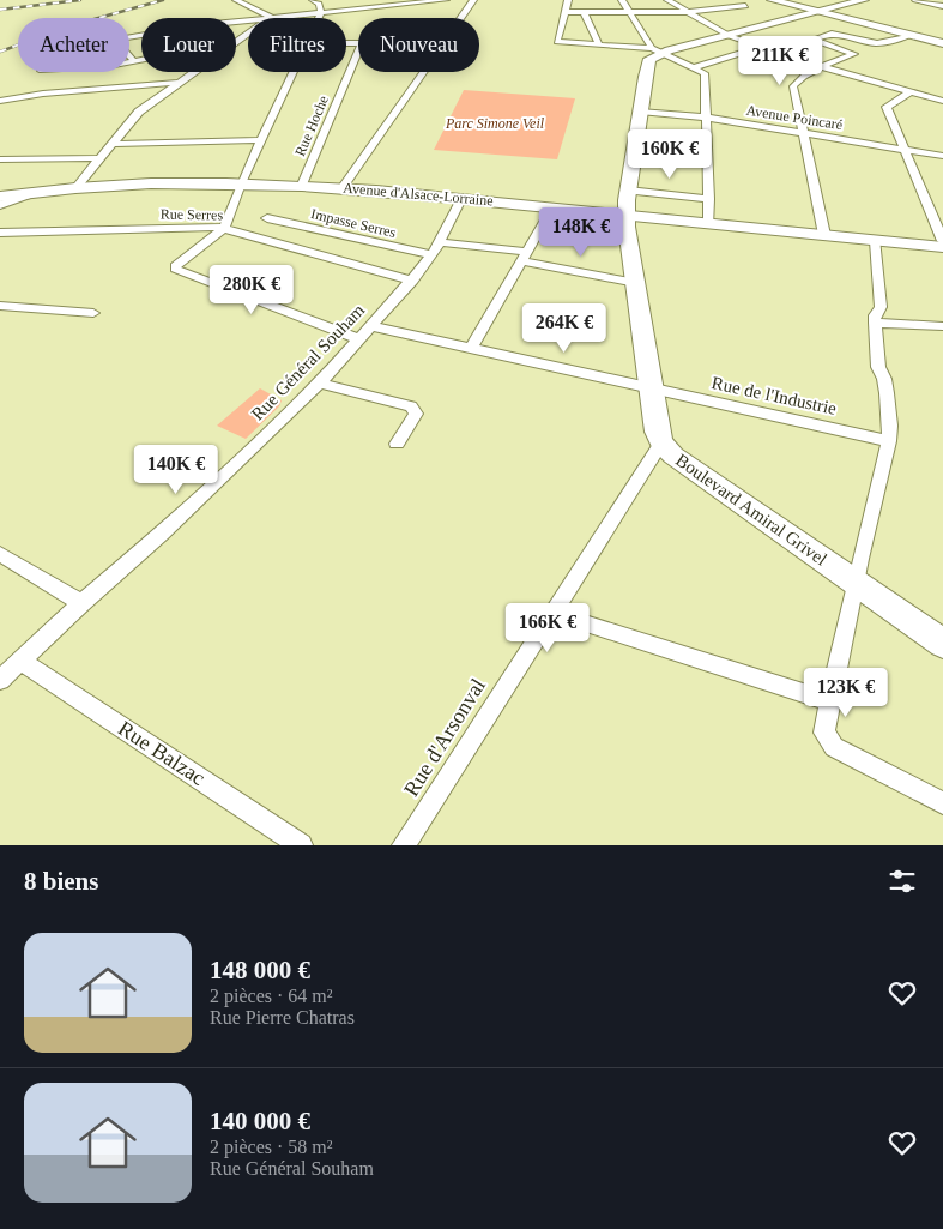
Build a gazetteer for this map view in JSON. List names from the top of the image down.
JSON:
{
  "streets": {
    "main road": ["Avenue d'Alsace-Lorraine", "Boulevard Amiral Grivel"],
    "street": [
      "Avenue Poincaré",
      "Rue Hoche",
      "Rue Serres",
      "Impasse Serres",
      "Rue Général Souham",
      "Rue de l'Industrie",
      "Rue d'Arsonval",
      "Rue Balzac"
    ]
  },
  "crossings": [
    ["Avenue Poincaré", "Boulevard Amiral Grivel"],
    ["Rue Hoche", "Avenue d'Alsace-Lorraine"],
    ["Avenue d'Alsace-Lorraine", "Rue Général Souham"],
    ["Avenue d'Alsace-Lorraine", "Boulevard Amiral Grivel"],
    ["Rue Serres", "Rue Général Souham"],
    ["Rue Serres", "Rue de l'Industrie"],
    ["Impasse Serres", "Rue Général Souham"],
    ["Rue Général Souham", "Rue de l'Industrie"],
    ["Rue Général Souham", "Rue Balzac"],
    ["Rue de l'Industrie", "Boulevard Amiral Grivel"],
    ["Boulevard Amiral Grivel", "Rue d'Arsonval"]
  ],
  "parks": ["Parc Simone Veil"],
  "page": {
    "chip": [
      "Acheter",
      "Louer",
      "Filtres",
      "Nouveau"
    ],
    "price": [
      "211K €",
      "160K €",
      "148K €",
      "280K €",
      "264K €",
      "140K €",
      "166K €",
      "123K €"
    ],
    "heading": "8 biens",
    "list": [
      {
        "name": "148 000 €",
        "note": "2 pièces · 64 m² · Rue Pierre Chatras"
      },
      {
        "name": "140 000 €",
        "note": "2 pièces · 58 m² · Rue Général Souham"
      }
    ]
  }
}
